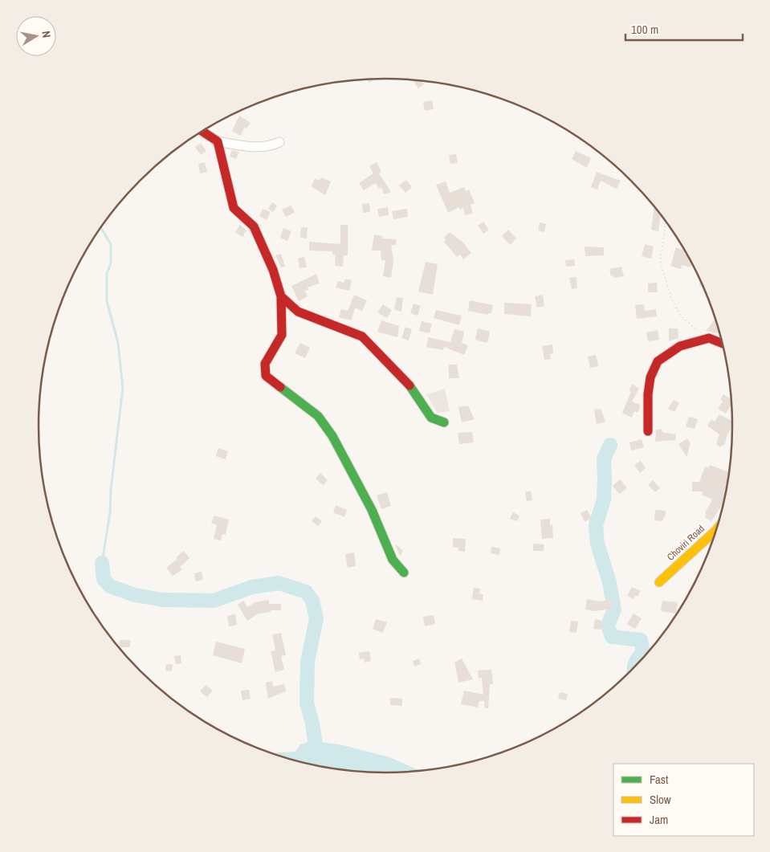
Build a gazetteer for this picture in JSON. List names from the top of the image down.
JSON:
{
  "streets": {
    "street": ["Choviri Road"]
  },
  "legend": ["Fast", "Slow", "Jam"],
  "scale_bar": "100 m",
  "north": "right"
}
